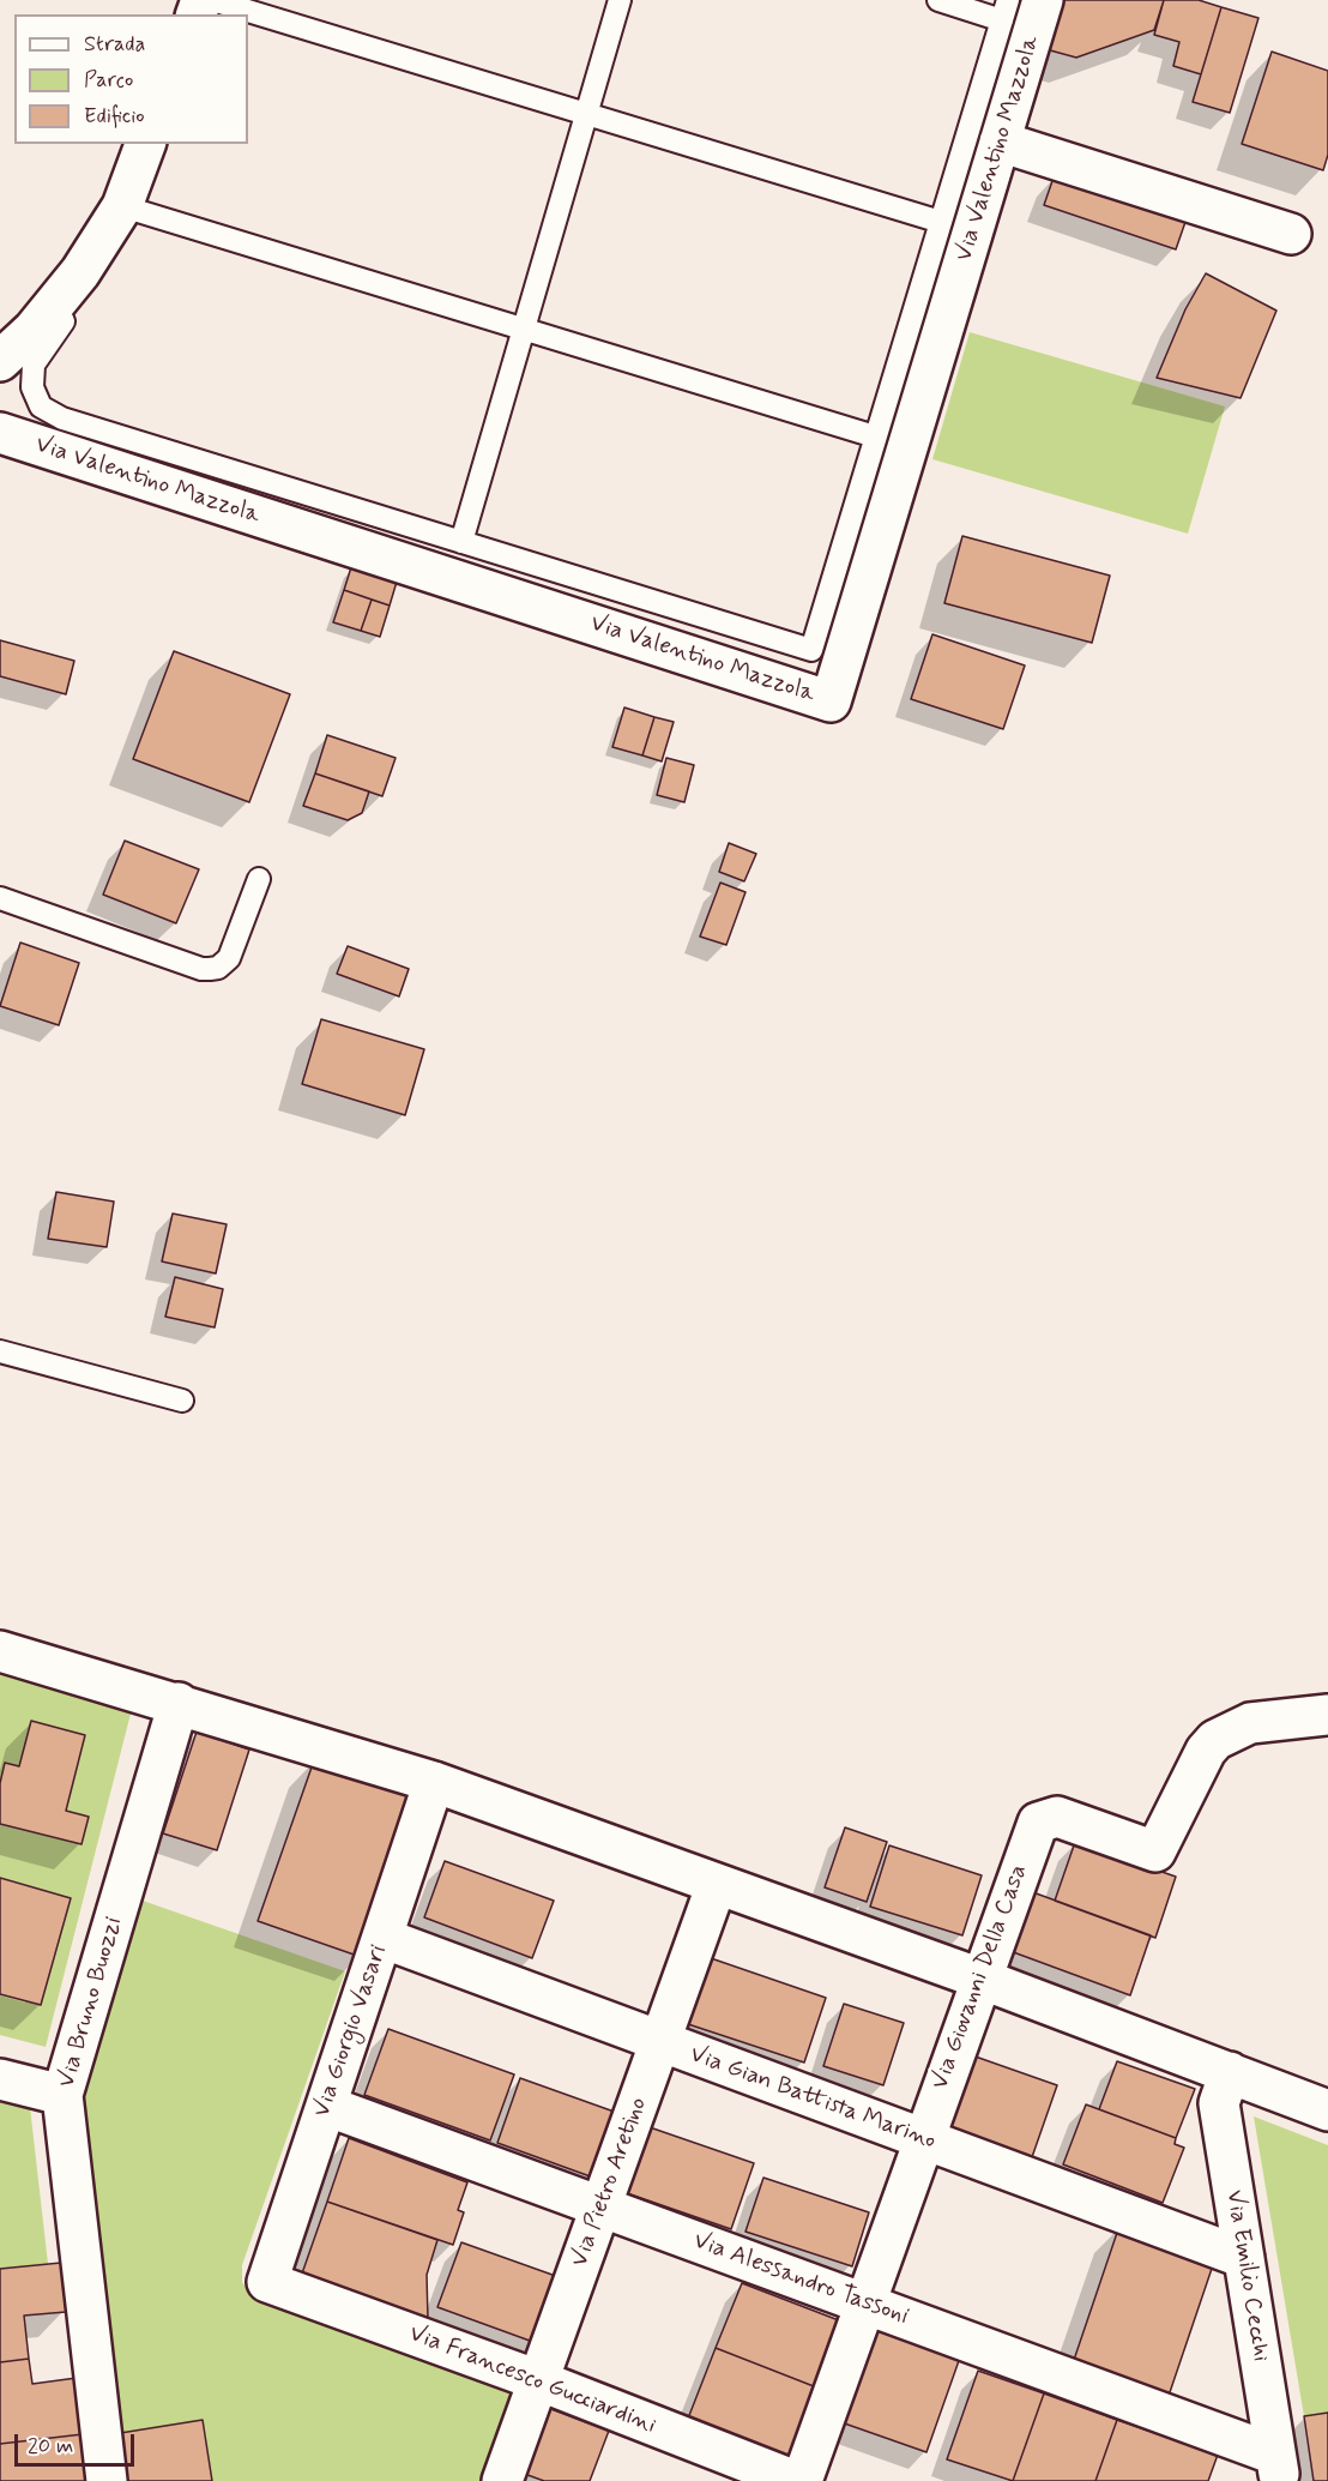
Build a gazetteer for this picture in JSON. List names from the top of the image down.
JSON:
{
  "streets": {
    "street": [
      "Via Valentino Mazzola",
      "Via Giovanni Della Casa",
      "Via Bruno Buozzi",
      "Via Giorgio Vasari",
      "Via Gian Battista Marino",
      "Via Pietro Aretino",
      "Via Emilio Cecchi",
      "Via Alessandro Tassoni",
      "Via Francesco Gucciardini"
    ]
  },
  "crossings": [
    ["Via Giovanni Della Casa", "Via Gian Battista Marino"],
    ["Via Giovanni Della Casa", "Via Alessandro Tassoni"],
    ["Via Giorgio Vasari", "Via Gian Battista Marino"],
    ["Via Giorgio Vasari", "Via Alessandro Tassoni"],
    ["Via Giorgio Vasari", "Via Francesco Gucciardini"],
    ["Via Gian Battista Marino", "Via Pietro Aretino"],
    ["Via Gian Battista Marino", "Via Emilio Cecchi"],
    ["Via Pietro Aretino", "Via Alessandro Tassoni"],
    ["Via Pietro Aretino", "Via Francesco Gucciardini"],
    ["Via Emilio Cecchi", "Via Alessandro Tassoni"]
  ],
  "legend": ["Strada", "Parco", "Edificio"],
  "scale_bar": "20 m"
}
